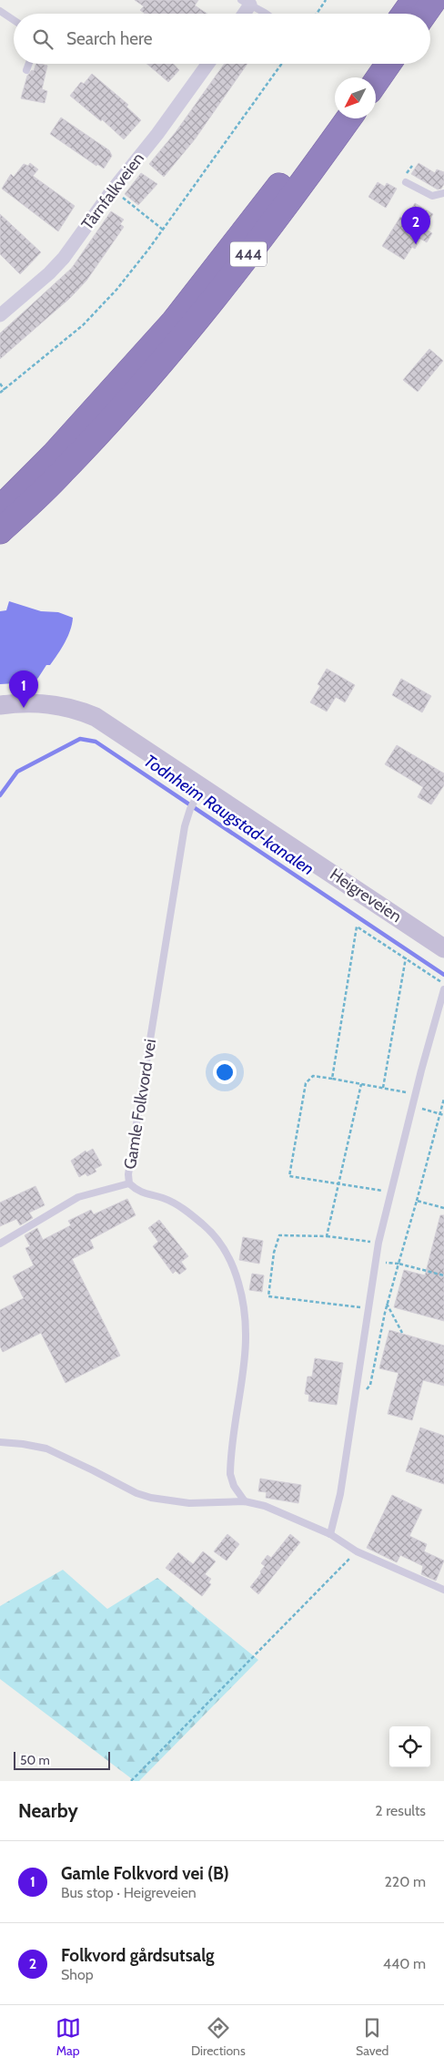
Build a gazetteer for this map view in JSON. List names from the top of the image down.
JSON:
{
  "streets": {
    "highway": ["444"],
    "main road": ["Heigreveien"],
    "street": ["Tårnfalkveien"],
    "lane": ["Gamle Folkvord vei"]
  },
  "crossings": [
    ["Heigreveien", "Gamle Folkvord vei"]
  ],
  "water": ["Todnheim Raugstad-kanalen"],
  "scale_bar": "50 m",
  "north": "bottom left",
  "page": {
    "search": "Search here",
    "pins": ["2", "1"],
    "scale": "50 m",
    "heading": ["Nearby", "2 results"],
    "list": [
      {
        "mark": "1",
        "name": "Gamle Folkvord vei (B)",
        "note": "Bus stop · Heigreveien",
        "value": "220 m"
      },
      {
        "mark": "2",
        "name": "Folkvord gårdsutsalg",
        "note": "Shop",
        "value": "440 m"
      }
    ],
    "nav": ["Map", "Directions", "Saved"]
  }
}
